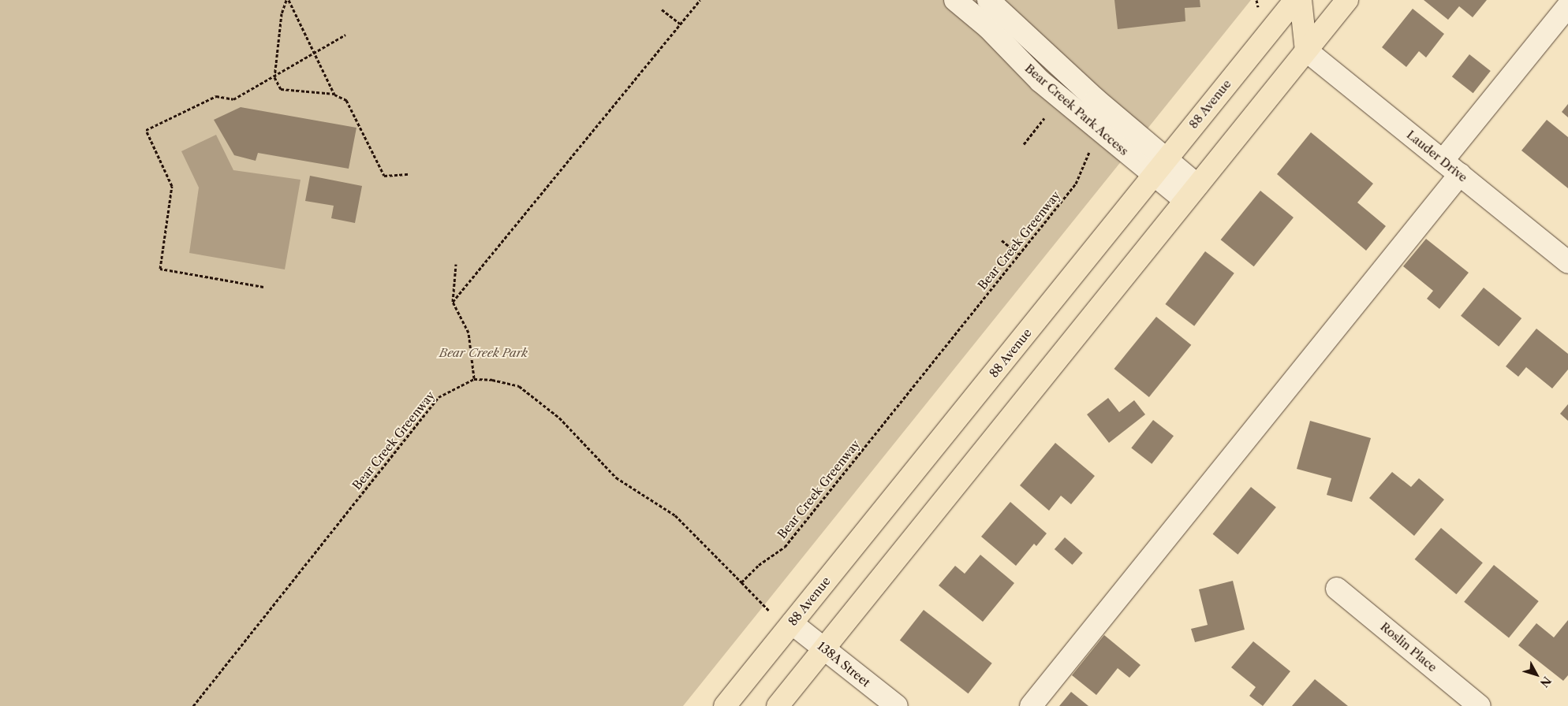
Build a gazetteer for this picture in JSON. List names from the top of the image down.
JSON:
{
  "streets": {
    "main road": ["88 Avenue"],
    "street": [
      "Bear Creek Park Access",
      "Lauder Drive",
      "Roslin Place",
      "138A Street"
    ],
    "path": ["Bear Creek Greenway"]
  },
  "crossings": [
    ["88 Avenue", "Bear Creek Park Access"],
    ["88 Avenue", "138A Street"]
  ],
  "parks": ["Bear Creek Park"],
  "north": "bottom right"
}
